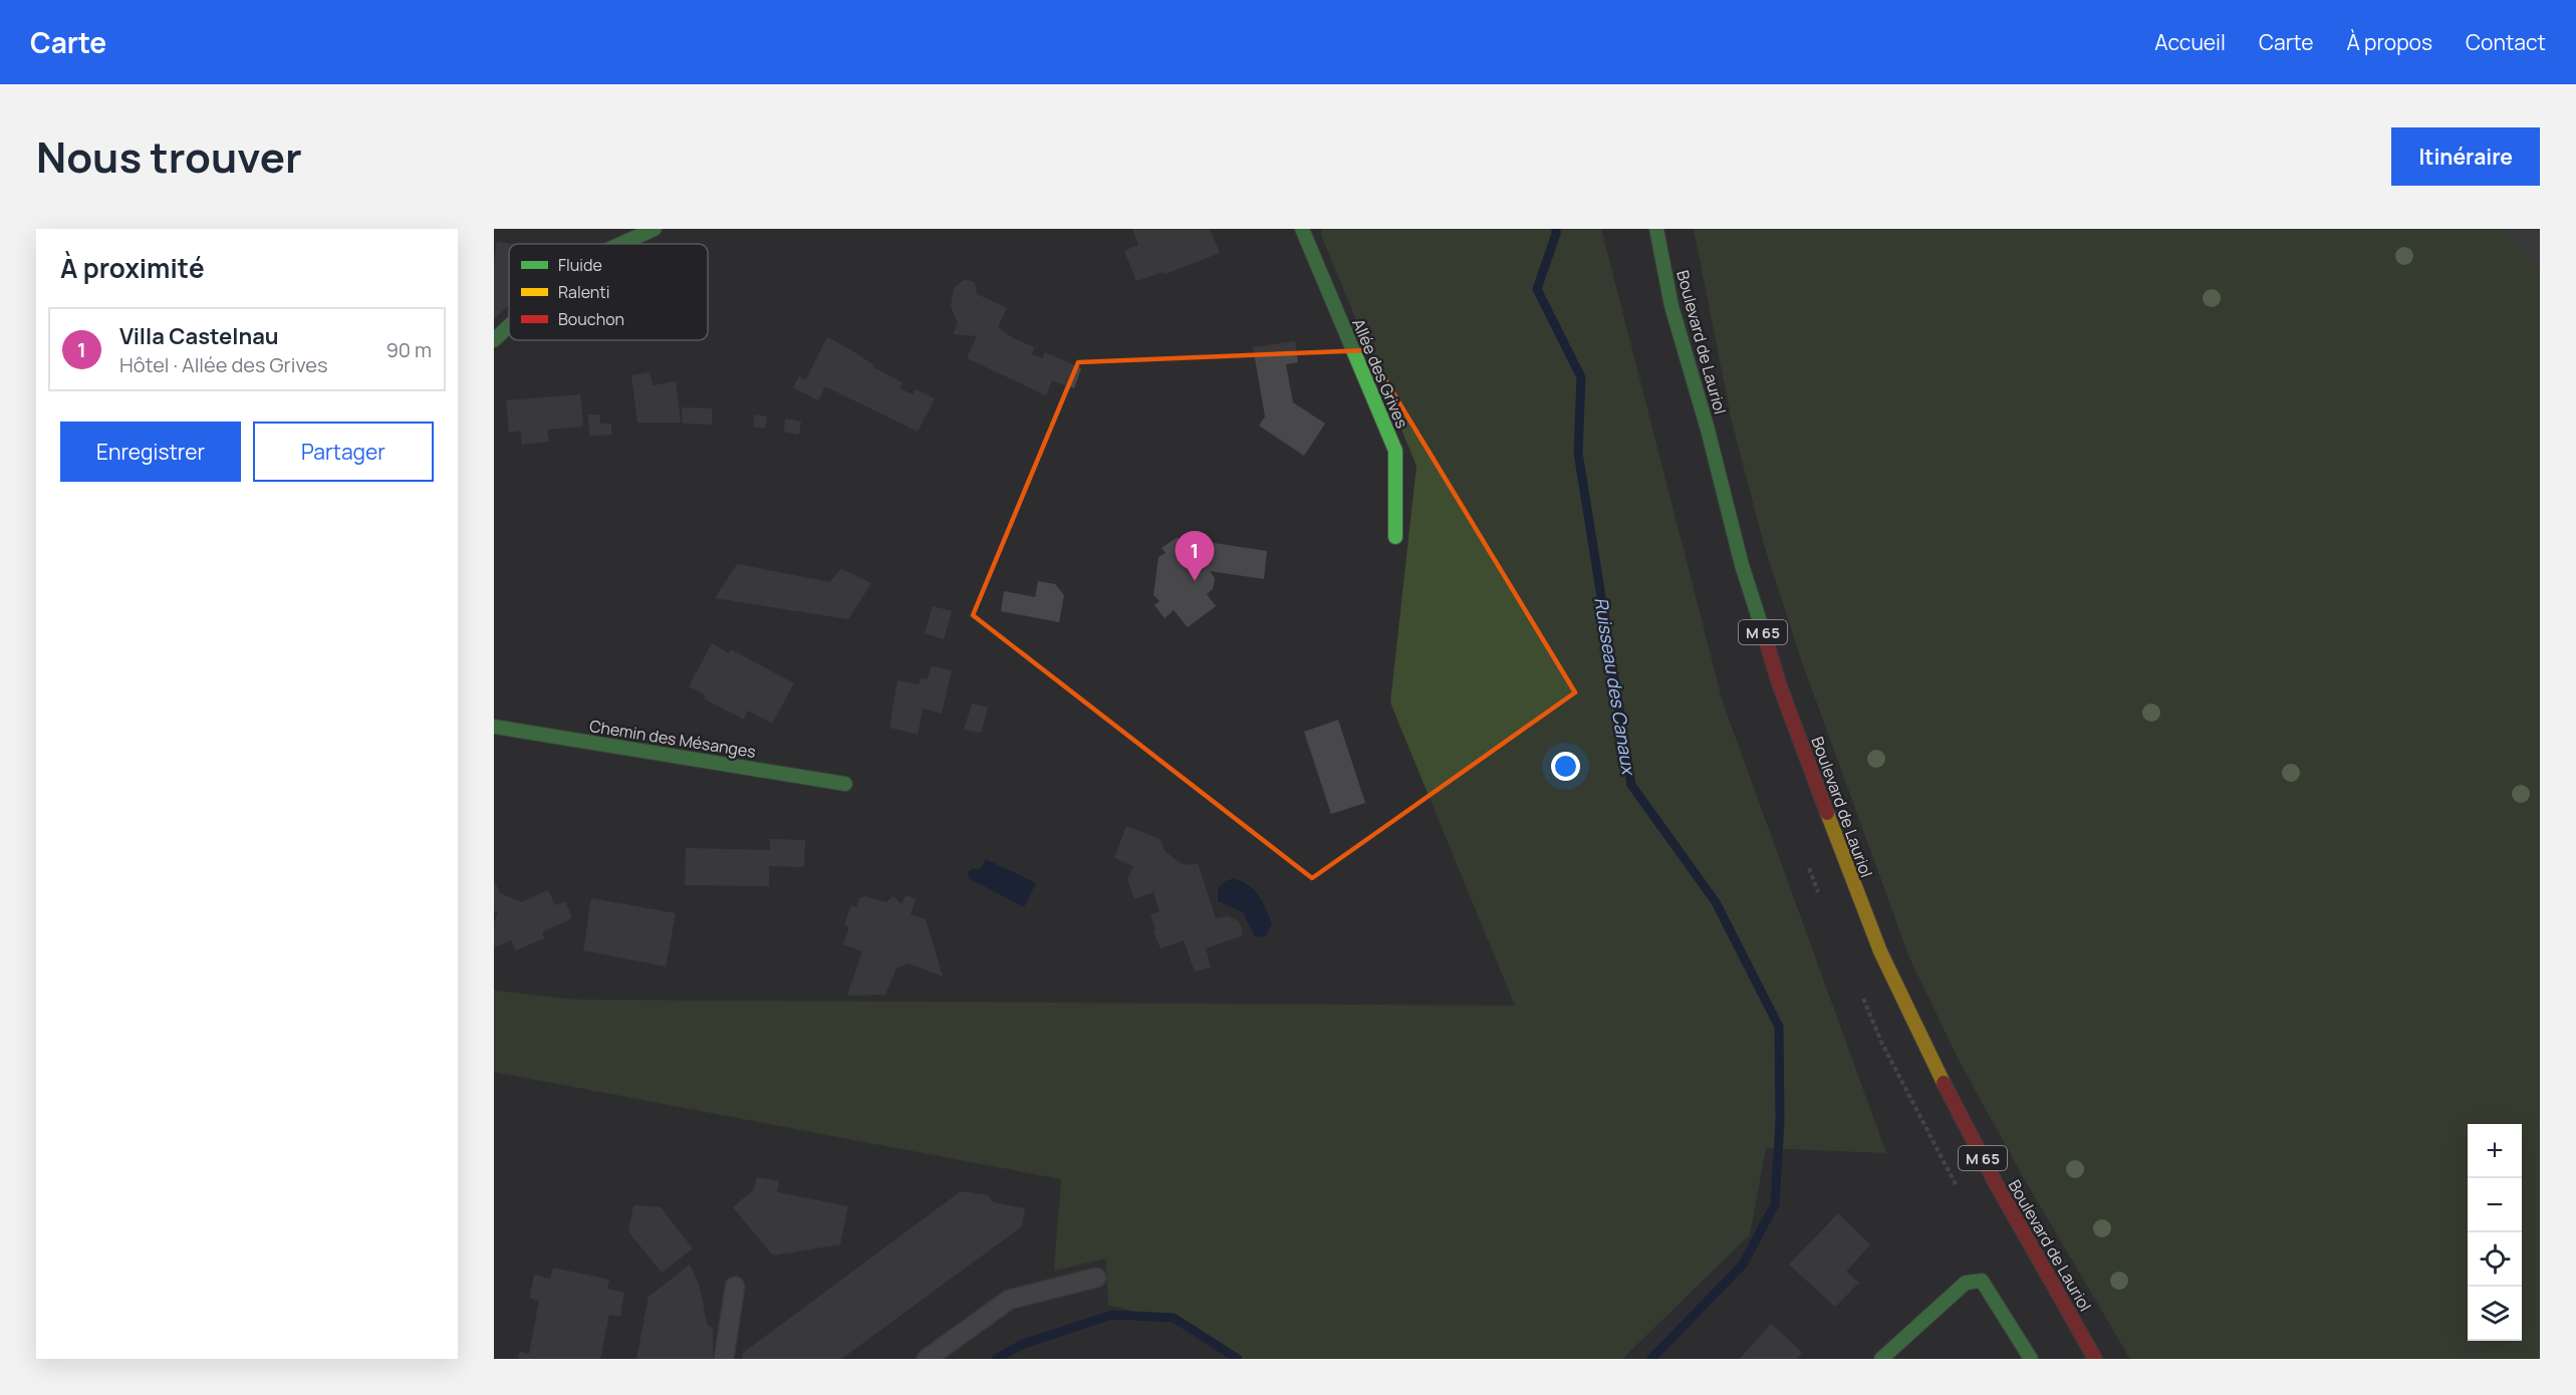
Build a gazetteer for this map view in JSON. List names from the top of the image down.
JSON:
{
  "streets": {
    "main road": [
      "Boulevard de Lauriol",
      "Allée des Grives",
      "M 65",
      "Chemin des Mésanges"
    ]
  },
  "water": ["Ruisseau des Canaux"],
  "legend": ["Fluide", "Ralenti", "Bouchon"],
  "page": {
    "header": "Carte",
    "nav": [
      "Accueil",
      "Carte",
      "À propos",
      "Contact"
    ],
    "title": "Nous trouver",
    "buttons": [
      "Itinéraire",
      ["Enregistrer", "Partager"]
    ],
    "heading": "À proximité",
    "list": [
      {
        "mark": "1",
        "name": "Villa Castelnau",
        "note": "Hôtel · Allée des Grives",
        "value": "90 m"
      }
    ],
    "pins": "1",
    "map_buttons": ["+", "−"]
  }
}
